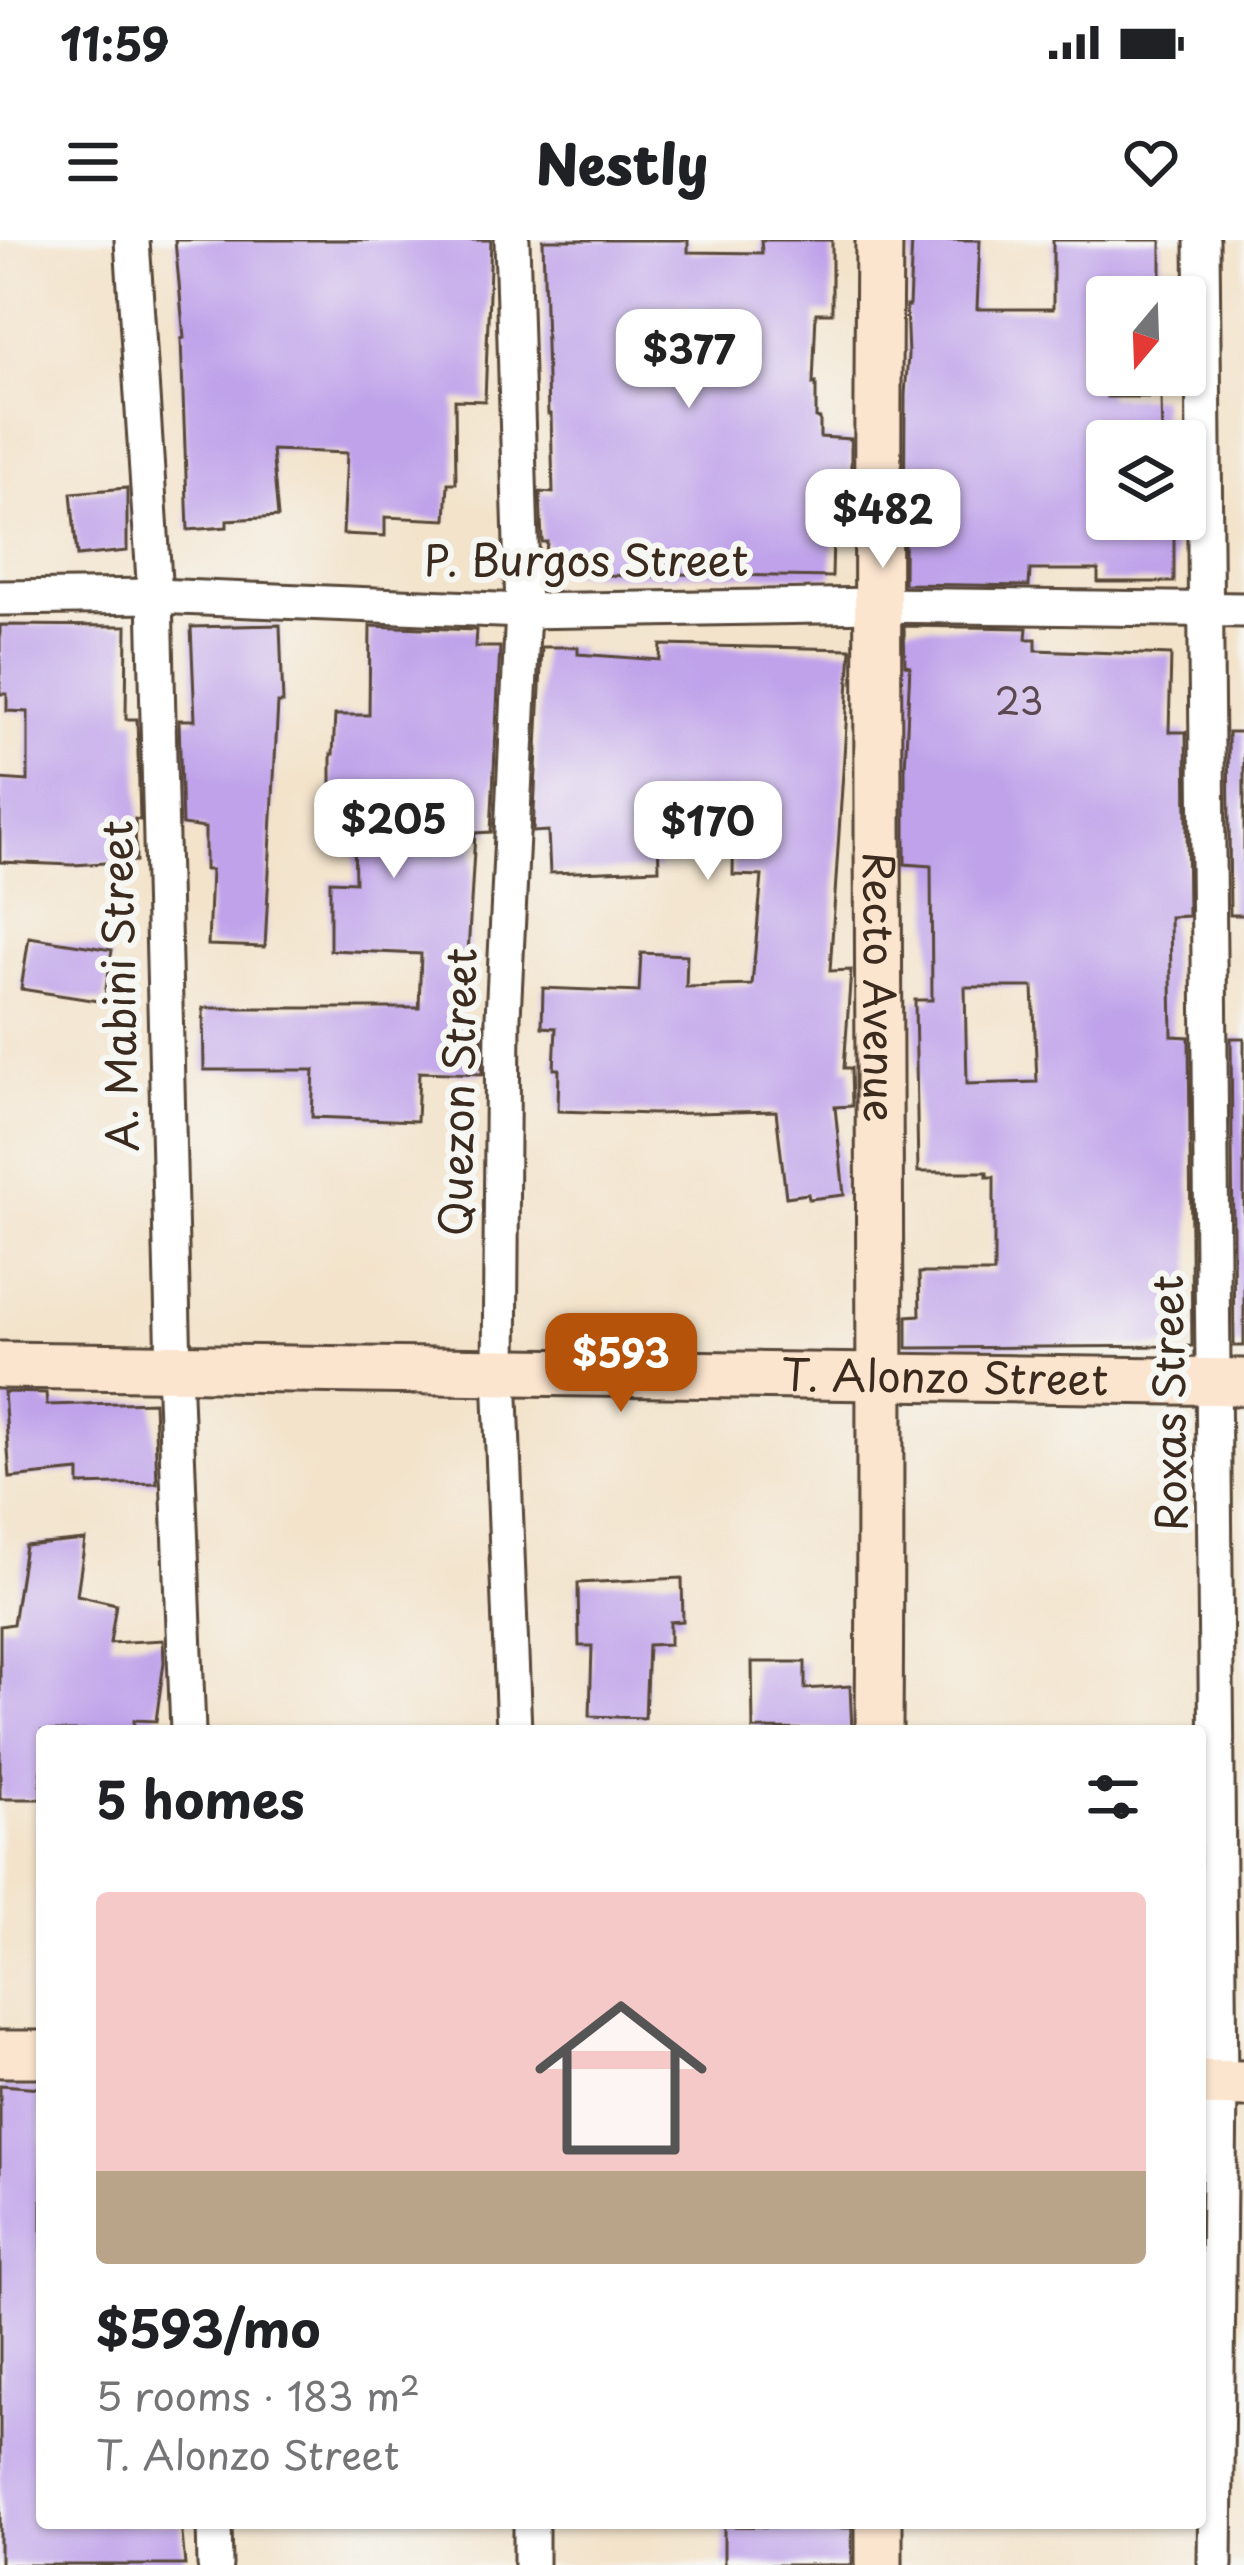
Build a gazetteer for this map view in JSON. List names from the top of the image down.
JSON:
{
  "streets": {
    "street": [
      "P. Burgos Street",
      "Recto Avenue",
      "A. Mabini Street",
      "Quezon Street",
      "T. Alonzo Street",
      "Roxas Street"
    ]
  },
  "crossings": [
    ["P. Burgos Street", "Recto Avenue"],
    ["P. Burgos Street", "A. Mabini Street"],
    ["P. Burgos Street", "Quezon Street"],
    ["P. Burgos Street", "Roxas Street"],
    ["Recto Avenue", "T. Alonzo Street"],
    ["A. Mabini Street", "T. Alonzo Street"],
    ["Quezon Street", "T. Alonzo Street"],
    ["T. Alonzo Street", "Roxas Street"]
  ],
  "house_numbers": ["23"],
  "north": "bottom",
  "page": {
    "status": "11:59",
    "header": "Nestly",
    "price": [
      "$377",
      "$482",
      "$205",
      "$170",
      "$593"
    ],
    "heading": "5 homes",
    "list": [
      {
        "name": "$593/mo",
        "note": "5 rooms · 183 m² · T. Alonzo Street"
      }
    ]
  }
}
